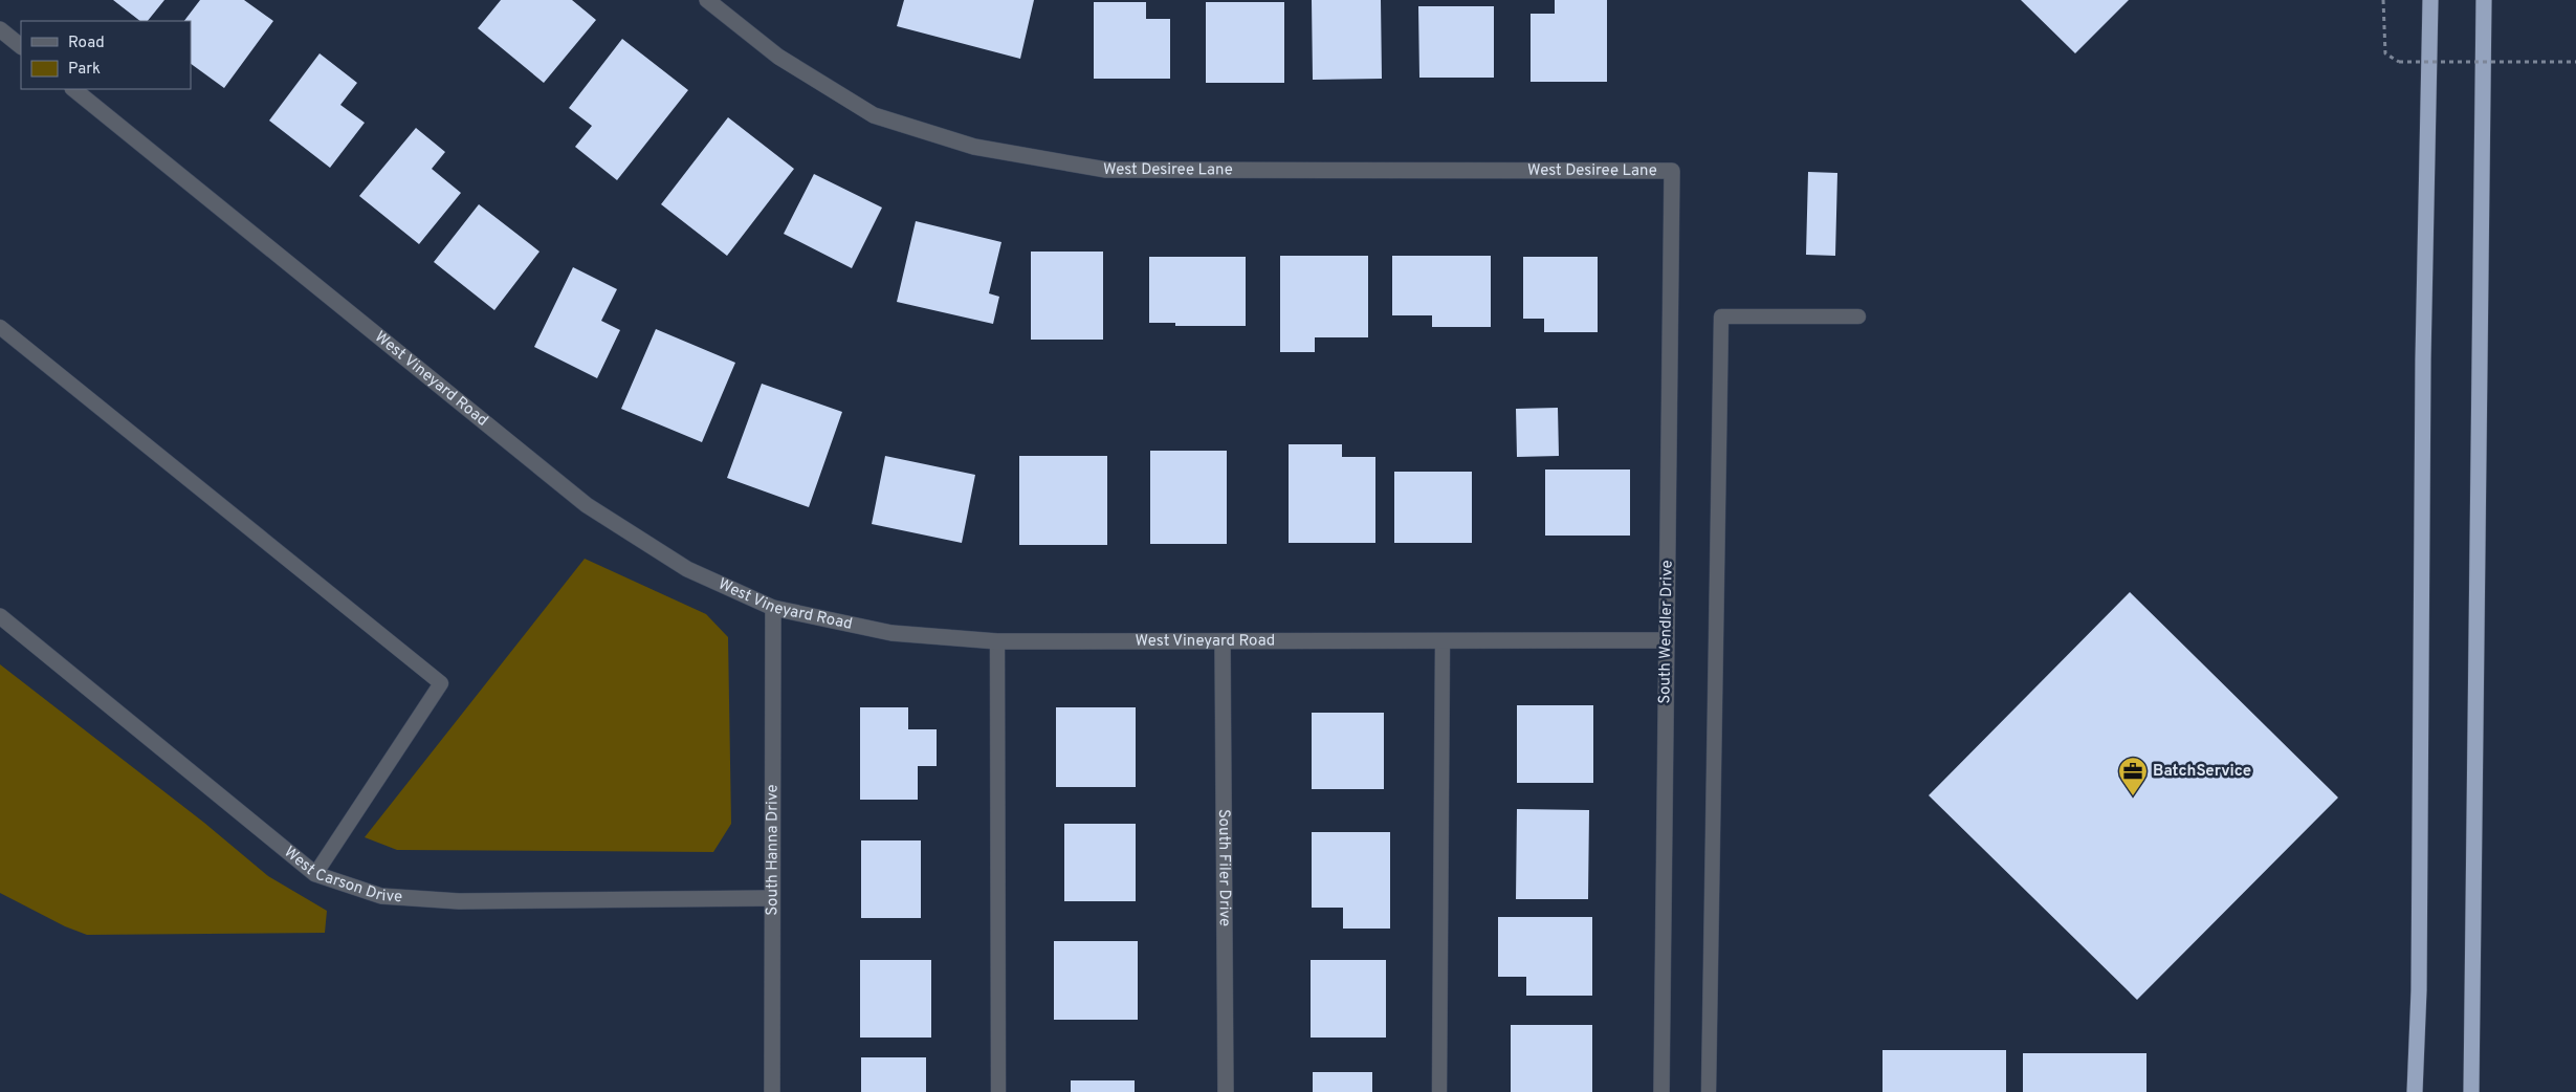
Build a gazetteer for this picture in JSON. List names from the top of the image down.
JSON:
{
  "streets": {
    "street": [
      "West Desiree Lane",
      "West Vineyard Road",
      "South Wendler Drive",
      "South Hanna Drive",
      "South Filer Drive",
      "West Carson Drive"
    ]
  },
  "crossings": [
    ["West Desiree Lane", "South Wendler Drive"],
    ["West Vineyard Road", "South Wendler Drive"],
    ["West Vineyard Road", "South Hanna Drive"],
    ["West Vineyard Road", "South Filer Drive"],
    ["South Hanna Drive", "West Carson Drive"]
  ],
  "places": {
    "office": ["BatchService"]
  },
  "legend": ["Road", "Park"]
}
